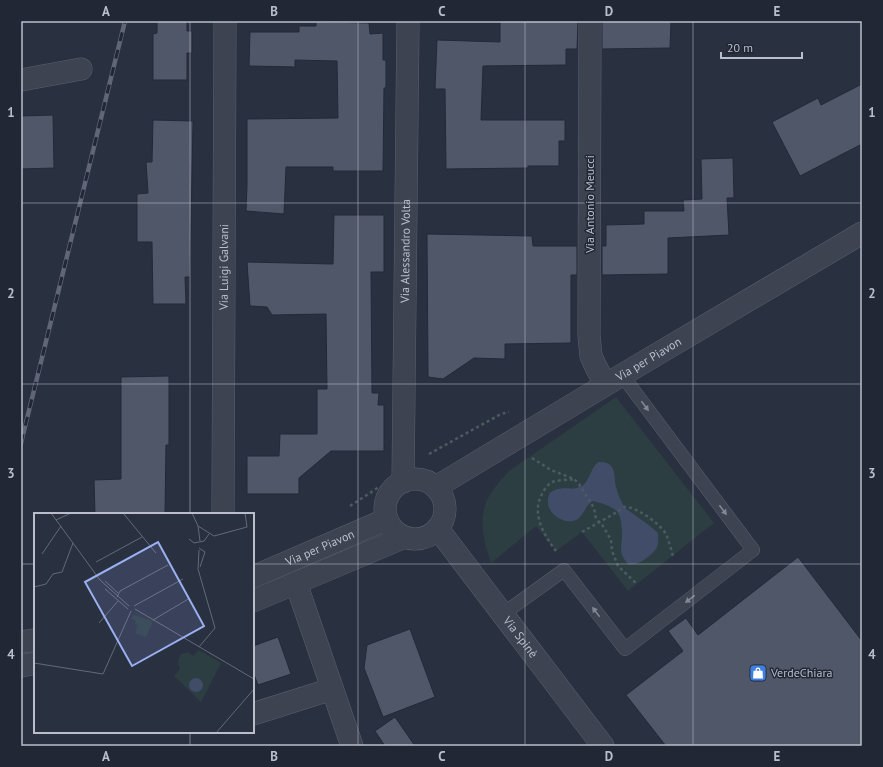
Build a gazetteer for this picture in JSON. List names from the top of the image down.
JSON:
{
  "streets": {
    "street": [
      "Via Antonio Meucci",
      "Via Alessandro Volta",
      "Via Luigi Galvani",
      "Via per Piavon",
      "Via Spinè"
    ]
  },
  "crossings": [
    ["Via Antonio Meucci", "Via per Piavon"],
    ["Via Alessandro Volta", "Via per Piavon"],
    ["Via Alessandro Volta", "Via Spinè"],
    ["Via per Piavon", "Via Spinè"]
  ],
  "places": {
    "shop": ["VerdeChiara"]
  },
  "scale_bar": "20 m",
  "grid": {
    "columns": [
      "A",
      "B",
      "C",
      "D",
      "E"
    ],
    "rows": [
      "1",
      "2",
      "3",
      "4"
    ]
  }
}
